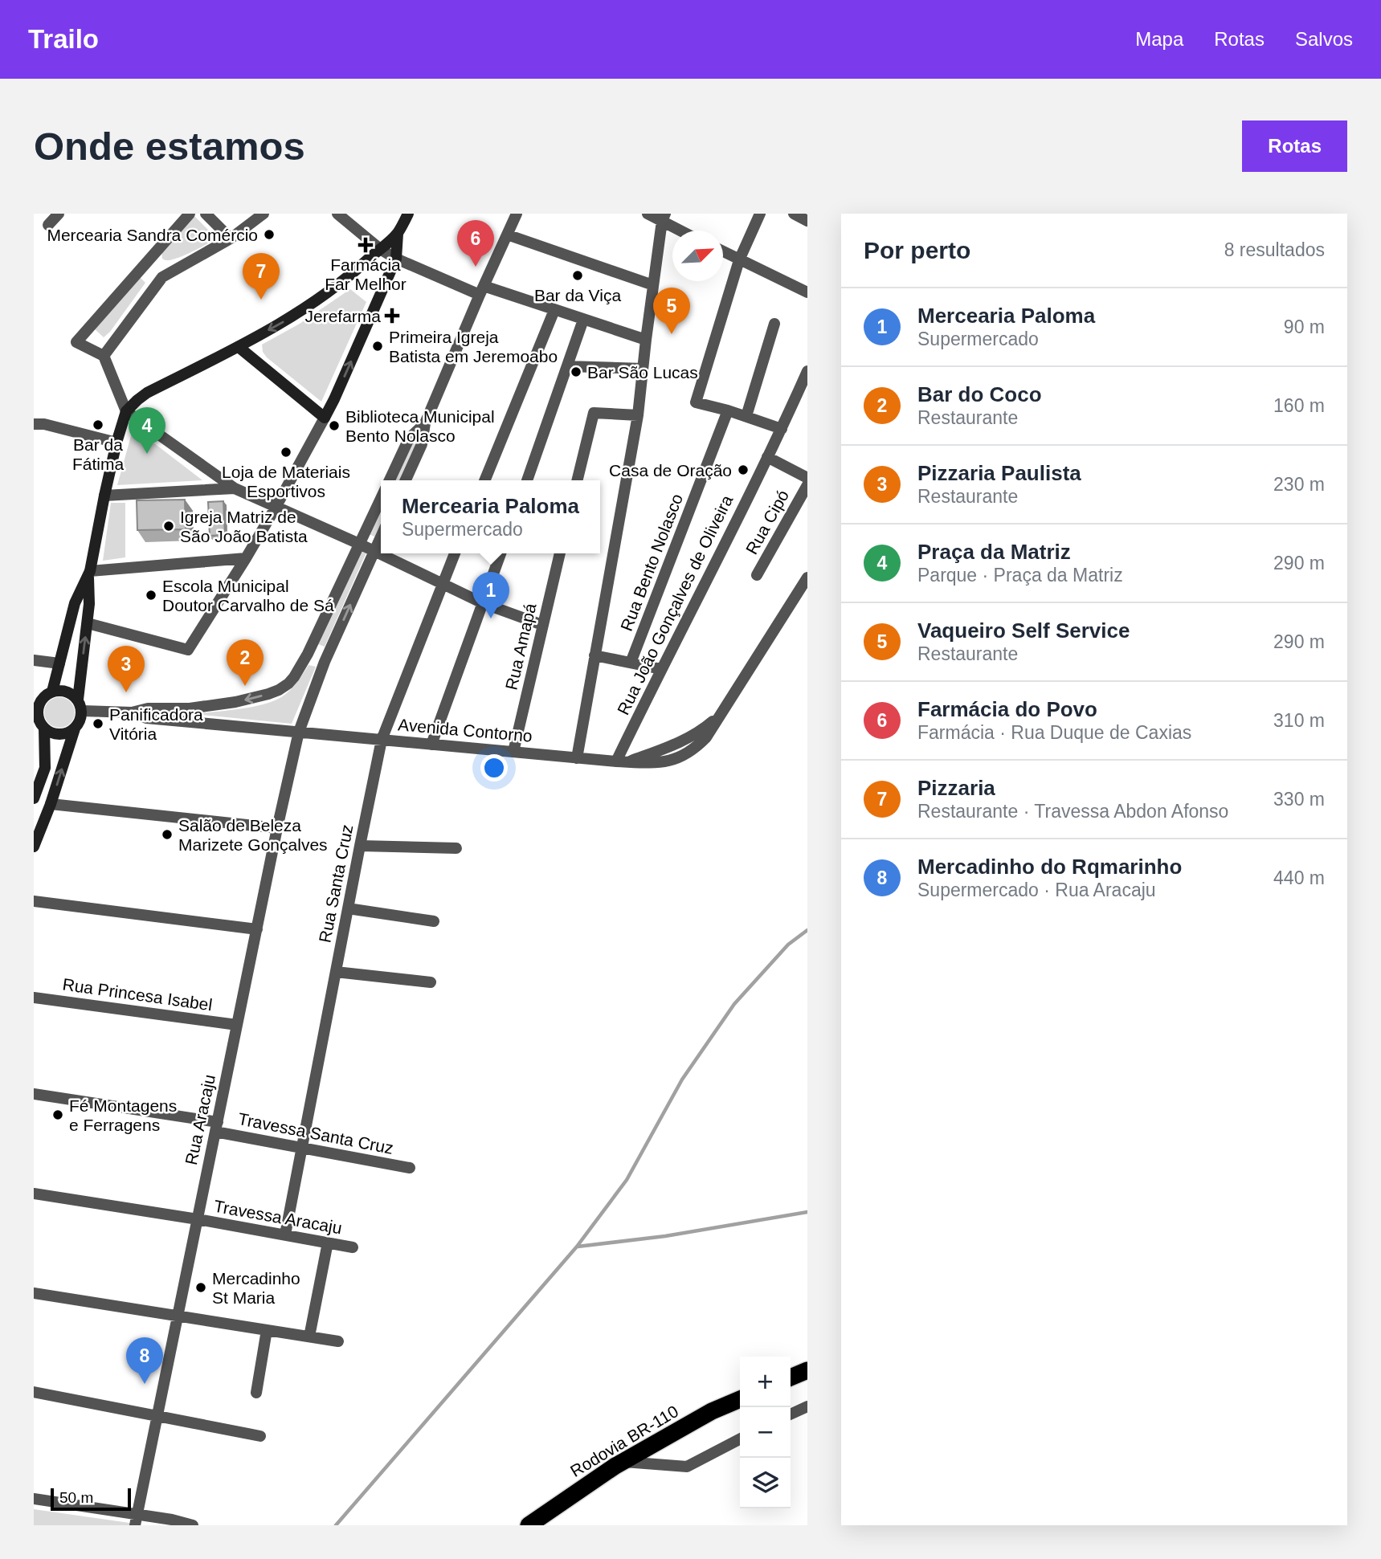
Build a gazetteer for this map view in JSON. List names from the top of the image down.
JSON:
{
  "streets": {
    "highway": ["Rodovia BR-110"],
    "street": [
      "Rua Cipó",
      "Rua Bento Nolasco",
      "Rua João Gonçalves de Oliveira",
      "Rua Amapá",
      "Avenida Contorno",
      "Rua Santa Cruz",
      "Rua Princesa Isabel",
      "Rua Aracaju",
      "Travessa Santa Cruz",
      "Travessa Aracaju"
    ]
  },
  "crossings": [
    ["Rua João Gonçalves de Oliveira", "Avenida Contorno"],
    ["Rua Amapá", "Avenida Contorno"],
    ["Avenida Contorno", "Rua Santa Cruz"],
    ["Avenida Contorno", "Rua Aracaju"],
    ["Rua Santa Cruz", "Travessa Santa Cruz"],
    ["Rua Santa Cruz", "Travessa Aracaju"],
    ["Rua Princesa Isabel", "Rua Aracaju"],
    ["Rua Aracaju", "Travessa Santa Cruz"],
    ["Rua Aracaju", "Travessa Aracaju"]
  ],
  "places": {
    "other": [
      "Mercearia Sandra Comércio",
      "Bar da Viça",
      "Primeira Igreja Batista em Jeremoabo",
      "Bar São Lucas",
      "Bar da Fátima",
      "Biblioteca Municipal Bento Nolasco",
      "Loja de Materiais Esportivos",
      "Casa de Oração",
      "Igreja Matriz de São João Batista",
      "Escola Municipal Doutor Carvalho de Sá",
      "Panificadora Vitória",
      "Salão de Beleza Marizete Gonçalves",
      "Fé Montagens e Ferragens",
      "Mercadinho St Maria"
    ],
    "health": ["Farmácia Far Melhor", "Jerefarma"]
  },
  "scale_bar": "50 m",
  "north": "top right",
  "page": {
    "header": "Trailo",
    "nav": ["Mapa", "Rotas", "Salvos"],
    "buttons": "Rotas",
    "title": "Onde estamos",
    "heading": ["Por perto", "8 resultados"],
    "pins": [
      "6",
      "7",
      "5",
      "4",
      "1",
      "2",
      "3",
      "8"
    ],
    "list": [
      {
        "mark": "1",
        "name": "Mercearia Paloma",
        "note": "Supermercado",
        "value": "90 m"
      },
      {
        "mark": "2",
        "name": "Bar do Coco",
        "note": "Restaurante",
        "value": "160 m"
      },
      {
        "mark": "3",
        "name": "Pizzaria Paulista",
        "note": "Restaurante",
        "value": "230 m"
      },
      {
        "mark": "4",
        "name": "Praça da Matriz",
        "note": "Parque · Praça da Matriz",
        "value": "290 m"
      },
      {
        "mark": "5",
        "name": "Vaqueiro Self Service",
        "note": "Restaurante",
        "value": "290 m"
      },
      {
        "mark": "6",
        "name": "Farmácia do Povo",
        "note": "Farmácia · Rua Duque de Caxias",
        "value": "310 m"
      },
      {
        "mark": "7",
        "name": "Pizzaria",
        "note": "Restaurante · Travessa Abdon Afonso",
        "value": "330 m"
      },
      {
        "mark": "8",
        "name": "Mercadinho do Rqmarinho",
        "note": "Supermercado · Rua Aracaju",
        "value": "440 m"
      }
    ],
    "popup": ["Mercearia Paloma", "Supermercado"],
    "map_buttons": ["+", "−"],
    "scale": "50 m"
  }
}
